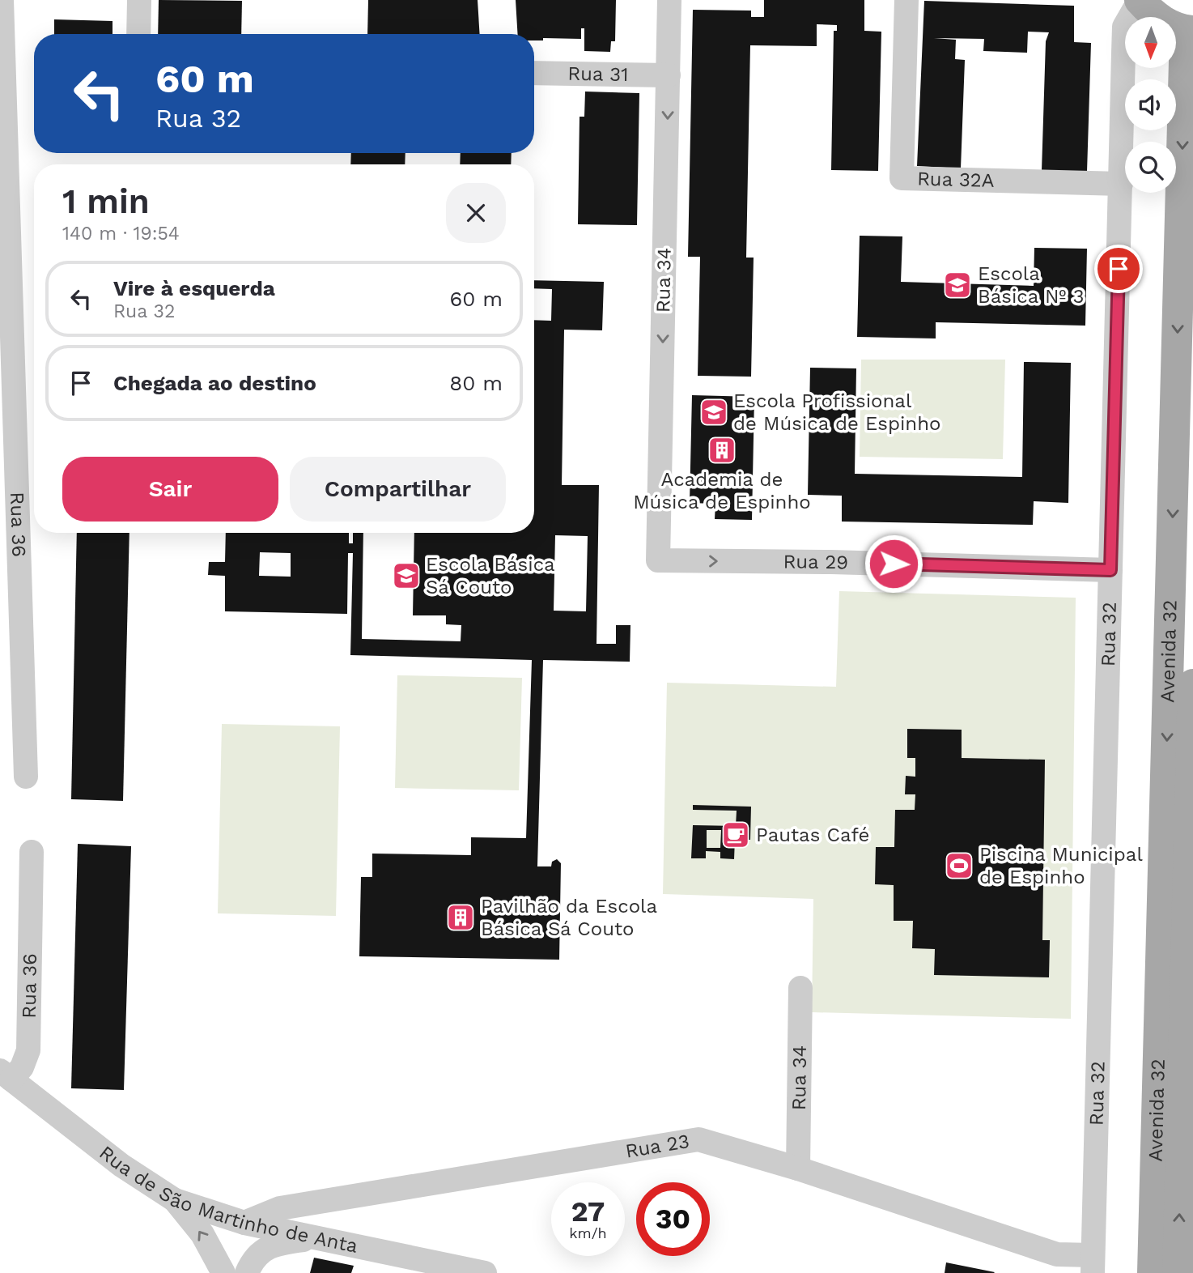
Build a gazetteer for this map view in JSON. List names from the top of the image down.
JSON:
{
  "streets": {
    "main road": ["Avenida 32"],
    "street": [
      "Rua 31",
      "Rua 32A",
      "Rua 34",
      "Rua 36",
      "Rua 29",
      "Rua 32",
      "Rua 23",
      "Rua de São Martinho de Anta"
    ]
  },
  "crossings": [
    ["Rua 31", "Rua 34"],
    ["Rua 32A", "Rua 32"],
    ["Rua 34", "Rua 29"],
    ["Rua 34", "Rua 23"],
    ["Rua 36", "Rua de São Martinho de Anta"],
    ["Rua 29", "Rua 32"],
    ["Rua 32", "Rua 23"],
    ["Rua 23", "Rua de São Martinho de Anta"]
  ],
  "one_way": ["Rua 34", "Rua 29"],
  "places": {
    "school or university": ["Escola Básica Nº 3", "Escola Profissional de Música de Espinho", "Escola Básica Sá Couto"],
    "building": ["Academia de Música de Espinho", "Pavilhão da Escola Básica Sá Couto"],
    "cafe": ["Pautas Café"],
    "sports": ["Piscina Municipal de Espinho"]
  },
  "north": "bottom",
  "page": {
    "turn": ["60 m", "Rua 32"],
    "heading": ["1 min", "140 m · 19:54"],
    "list": [
      {
        "name": "Vire à esquerda",
        "note": "Rua 32",
        "value": "60 m"
      },
      {
        "name": "Chegada ao destino",
        "value": "80 m"
      }
    ],
    "buttons": ["Sair", "Compartilhar"],
    "speed": "27 km/h",
    "limit": "30"
  }
}
